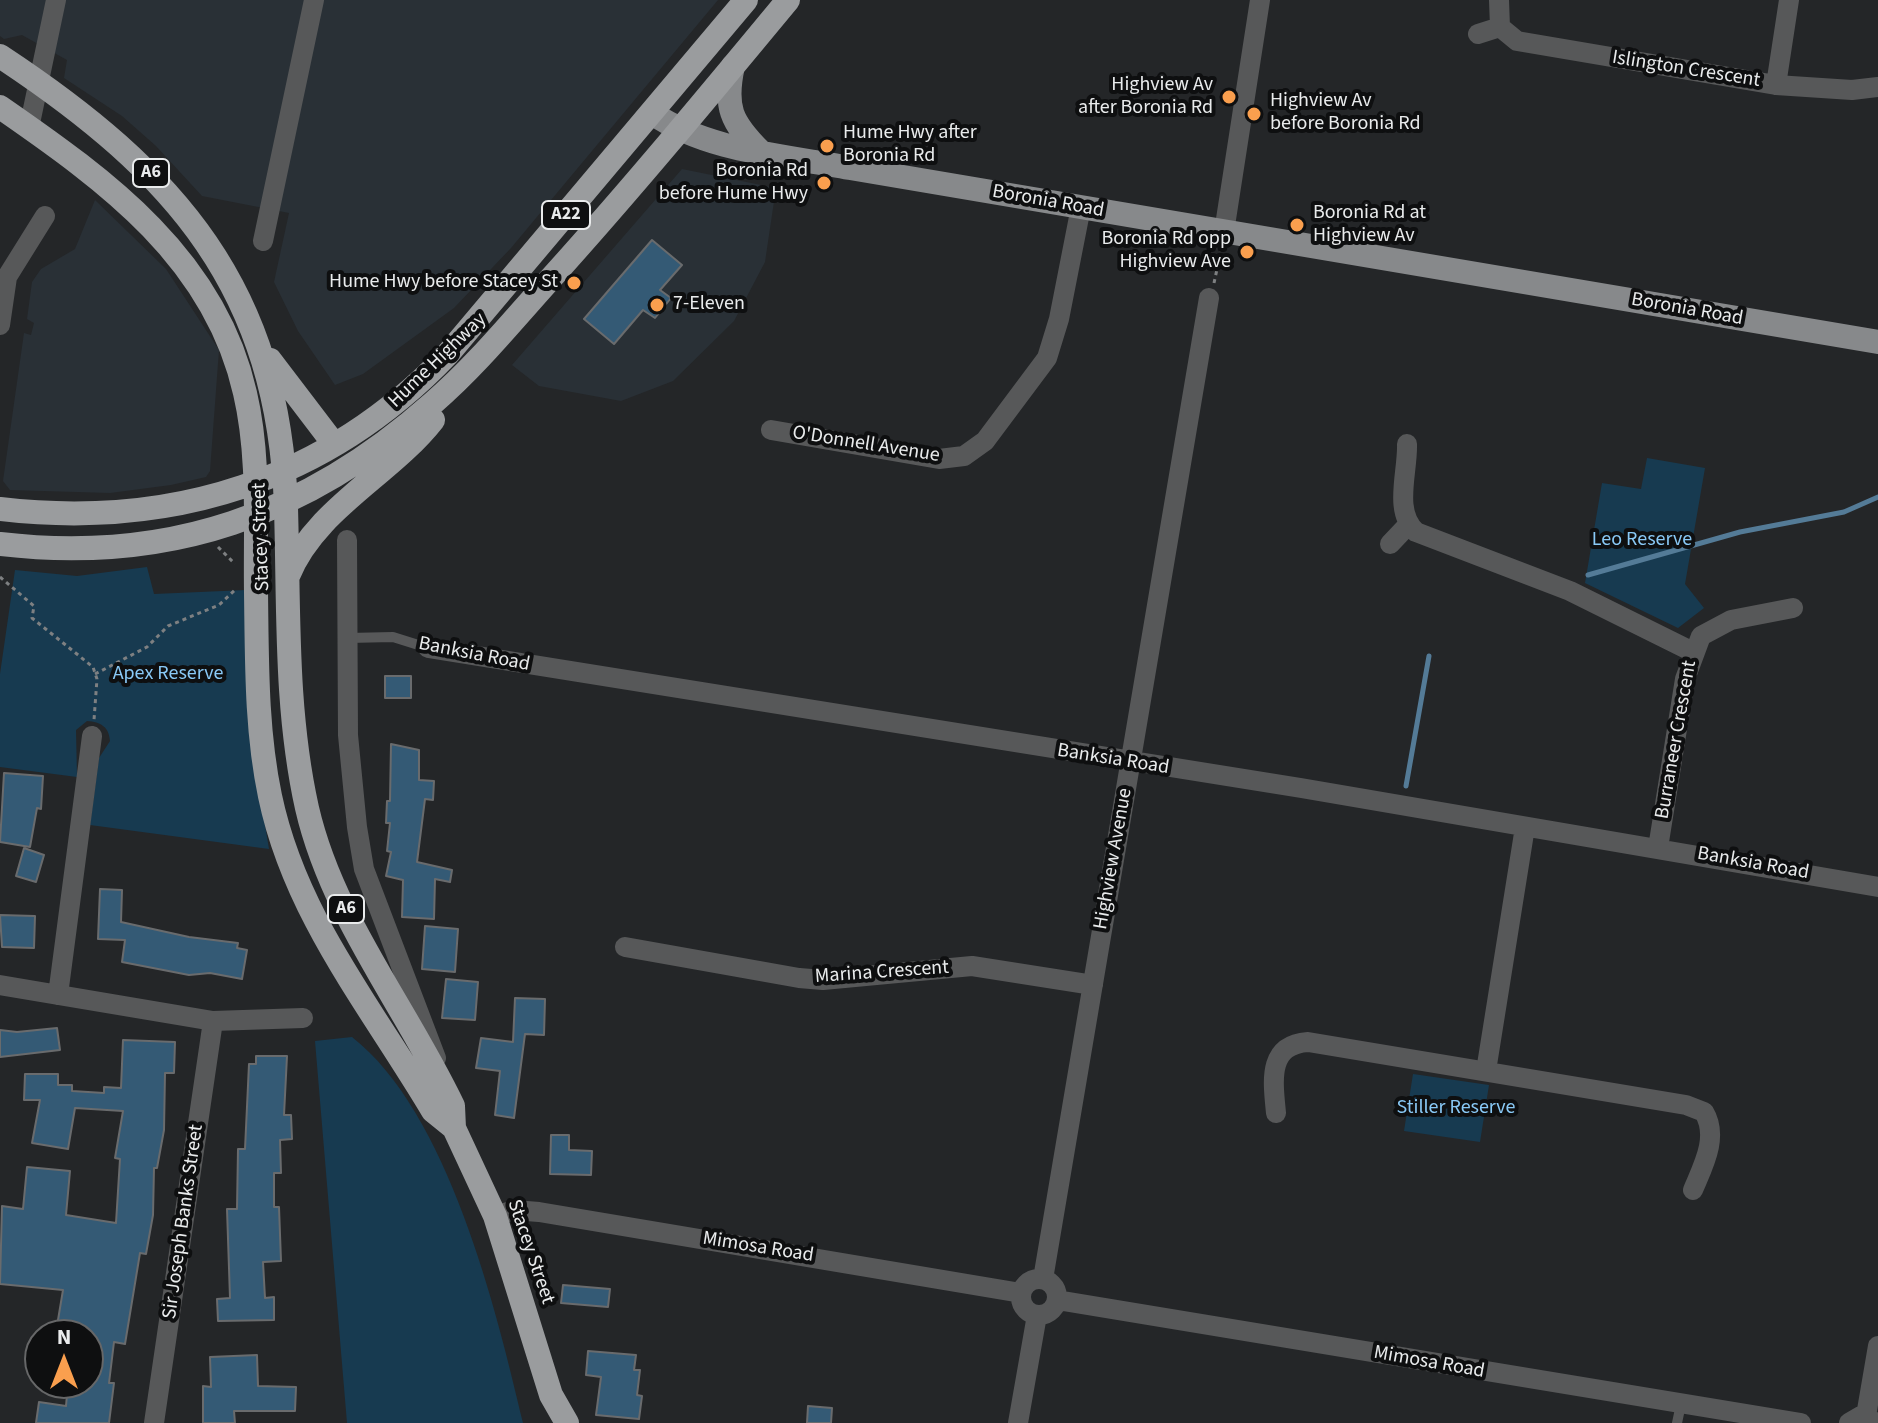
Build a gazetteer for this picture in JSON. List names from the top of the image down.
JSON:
{
  "streets": {
    "highway": [
      "A6",
      "A22",
      "Hume Highway",
      "Stacey Street"
    ],
    "main road": ["Boronia Road"],
    "street": [
      "Islington Crescent",
      "O'Donnell Avenue",
      "Banksia Road",
      "Burraneer Crescent",
      "Highview Avenue",
      "Marina Crescent",
      "Sir Joseph Banks Street",
      "Mimosa Road"
    ]
  },
  "crossings": [
    ["Boronia Road", "Hume Highway"],
    ["Boronia Road", "O'Donnell Avenue"],
    ["Hume Highway", "Stacey Street"],
    ["Stacey Street", "Banksia Road"],
    ["Stacey Street", "Mimosa Road"],
    ["Banksia Road", "Burraneer Crescent"],
    ["Banksia Road", "Highview Avenue"],
    ["Highview Avenue", "Marina Crescent"],
    ["Highview Avenue", "Mimosa Road"]
  ],
  "parks": ["Leo Reserve", "Apex Reserve", "Stiller Reserve"],
  "places": [
    "Highview Av after Boronia Rd",
    "Highview Av before Boronia Rd",
    "Hume Hwy after Boronia Rd",
    "Boronia Rd before Hume Hwy",
    "Boronia Rd at Highview Av",
    "Boronia Rd opp Highview Ave",
    "Hume Hwy before Stacey St",
    "7-Eleven"
  ],
  "north": "top"
}
